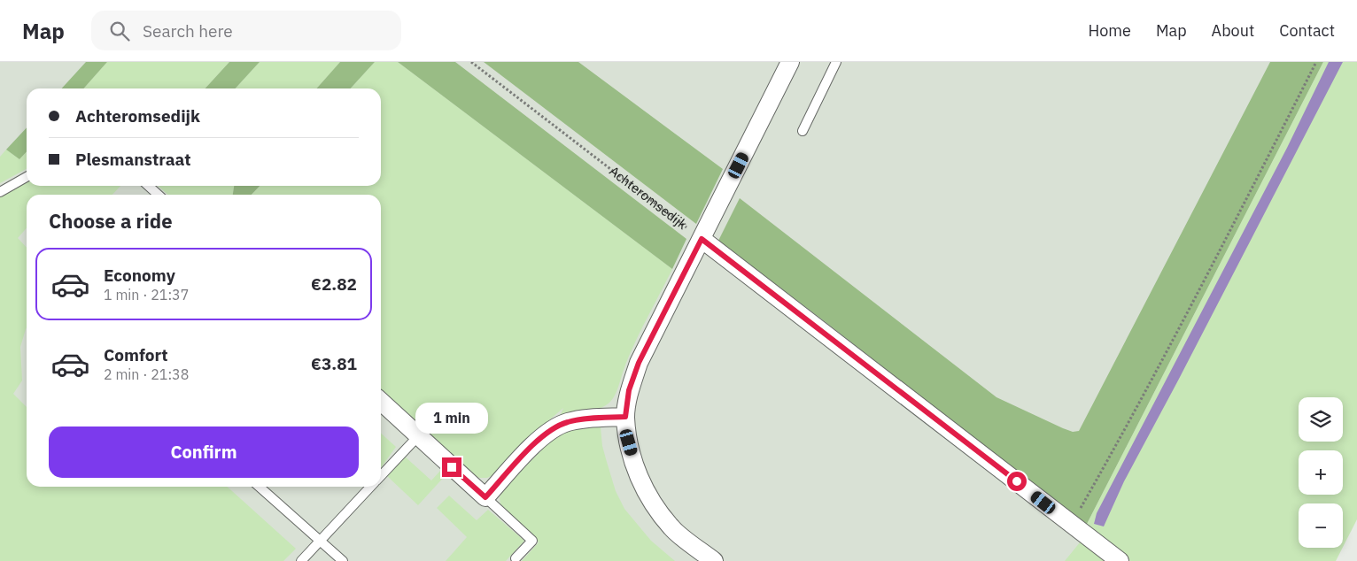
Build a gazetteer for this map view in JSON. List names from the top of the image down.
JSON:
{
  "streets": {
    "path": ["Achteromsedijk"]
  },
  "page": {
    "header": "Map",
    "search": "Search here",
    "nav": [
      "Home",
      "Map",
      "About",
      "Contact"
    ],
    "banner": ["Achteromsedijk", "Plesmanstraat"],
    "heading": "Choose a ride",
    "list": [
      {
        "name": "Economy",
        "note": "1 min · 21:37",
        "value": "€2.82"
      },
      {
        "name": "Comfort",
        "note": "2 min · 21:38",
        "value": "€3.81"
      }
    ],
    "map_buttons": ["+", "−"],
    "bubble": "1 min",
    "buttons": "Confirm"
  }
}
